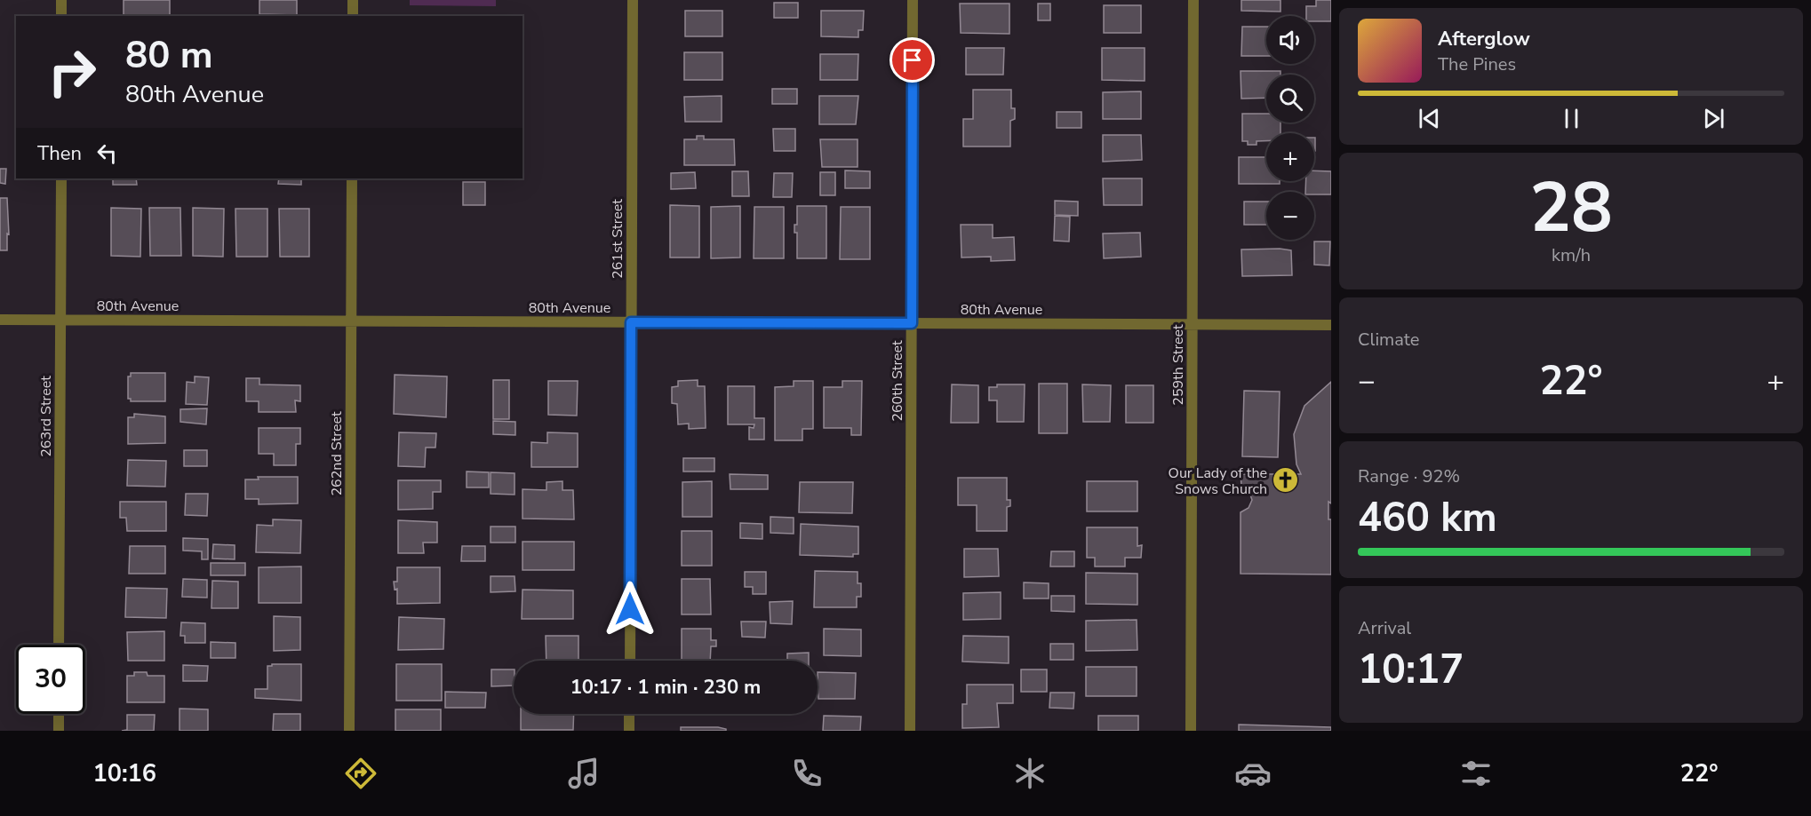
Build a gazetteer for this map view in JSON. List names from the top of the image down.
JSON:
{
  "streets": {
    "street": [
      "261st Street",
      "80th Avenue",
      "259th Street",
      "260th Street",
      "263rd Street",
      "262nd Street"
    ]
  },
  "crossings": [
    ["261st Street", "80th Avenue"],
    ["80th Avenue", "259th Street"],
    ["80th Avenue", "260th Street"],
    ["80th Avenue", "263rd Street"],
    ["80th Avenue", "262nd Street"]
  ],
  "places": {
    "church": ["Our Lady of the Snows Church"]
  },
  "page": {
    "map_buttons": ["+", "−"],
    "turn": ["80 m", "80th Avenue"],
    "song": ["Afterglow", "The Pines"],
    "then": "Then",
    "tile": [
      ["28", "km/h"],
      "Climate",
      ["Range · 92%", "460 km"],
      ["Arrival", "10:17"]
    ],
    "heat": ["−", "22°", "+"],
    "limit": "30",
    "trip": "10:17 · 1 min · 230 m",
    "tabs": ["10:16", "22°"]
  }
}
